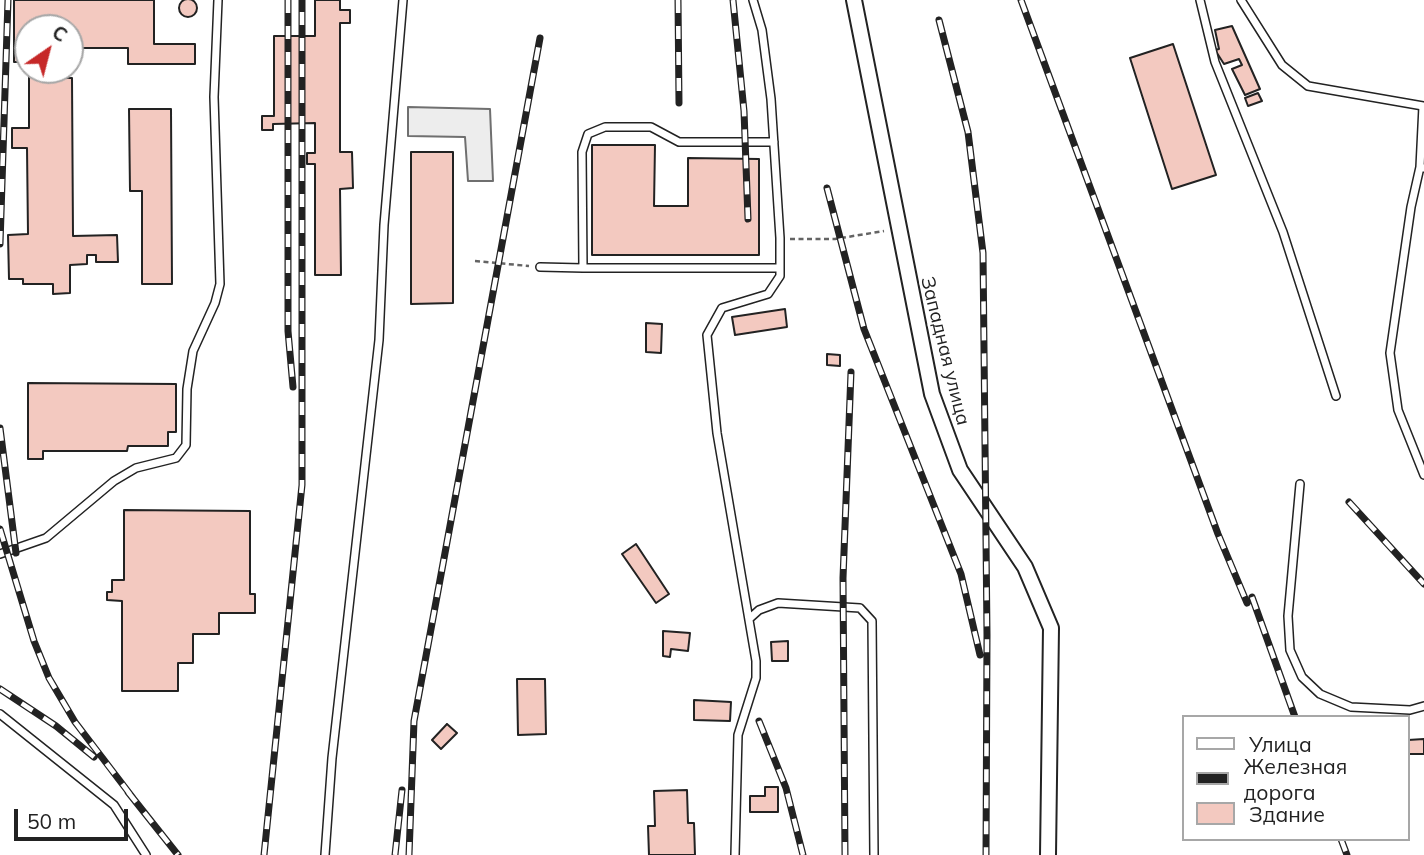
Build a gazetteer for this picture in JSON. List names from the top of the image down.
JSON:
{
  "streets": {
    "street": ["Западная улица"]
  },
  "legend": ["Улица", "Железная дорога", "Здание"],
  "scale_bar": "50 m",
  "north": "top right"
}
